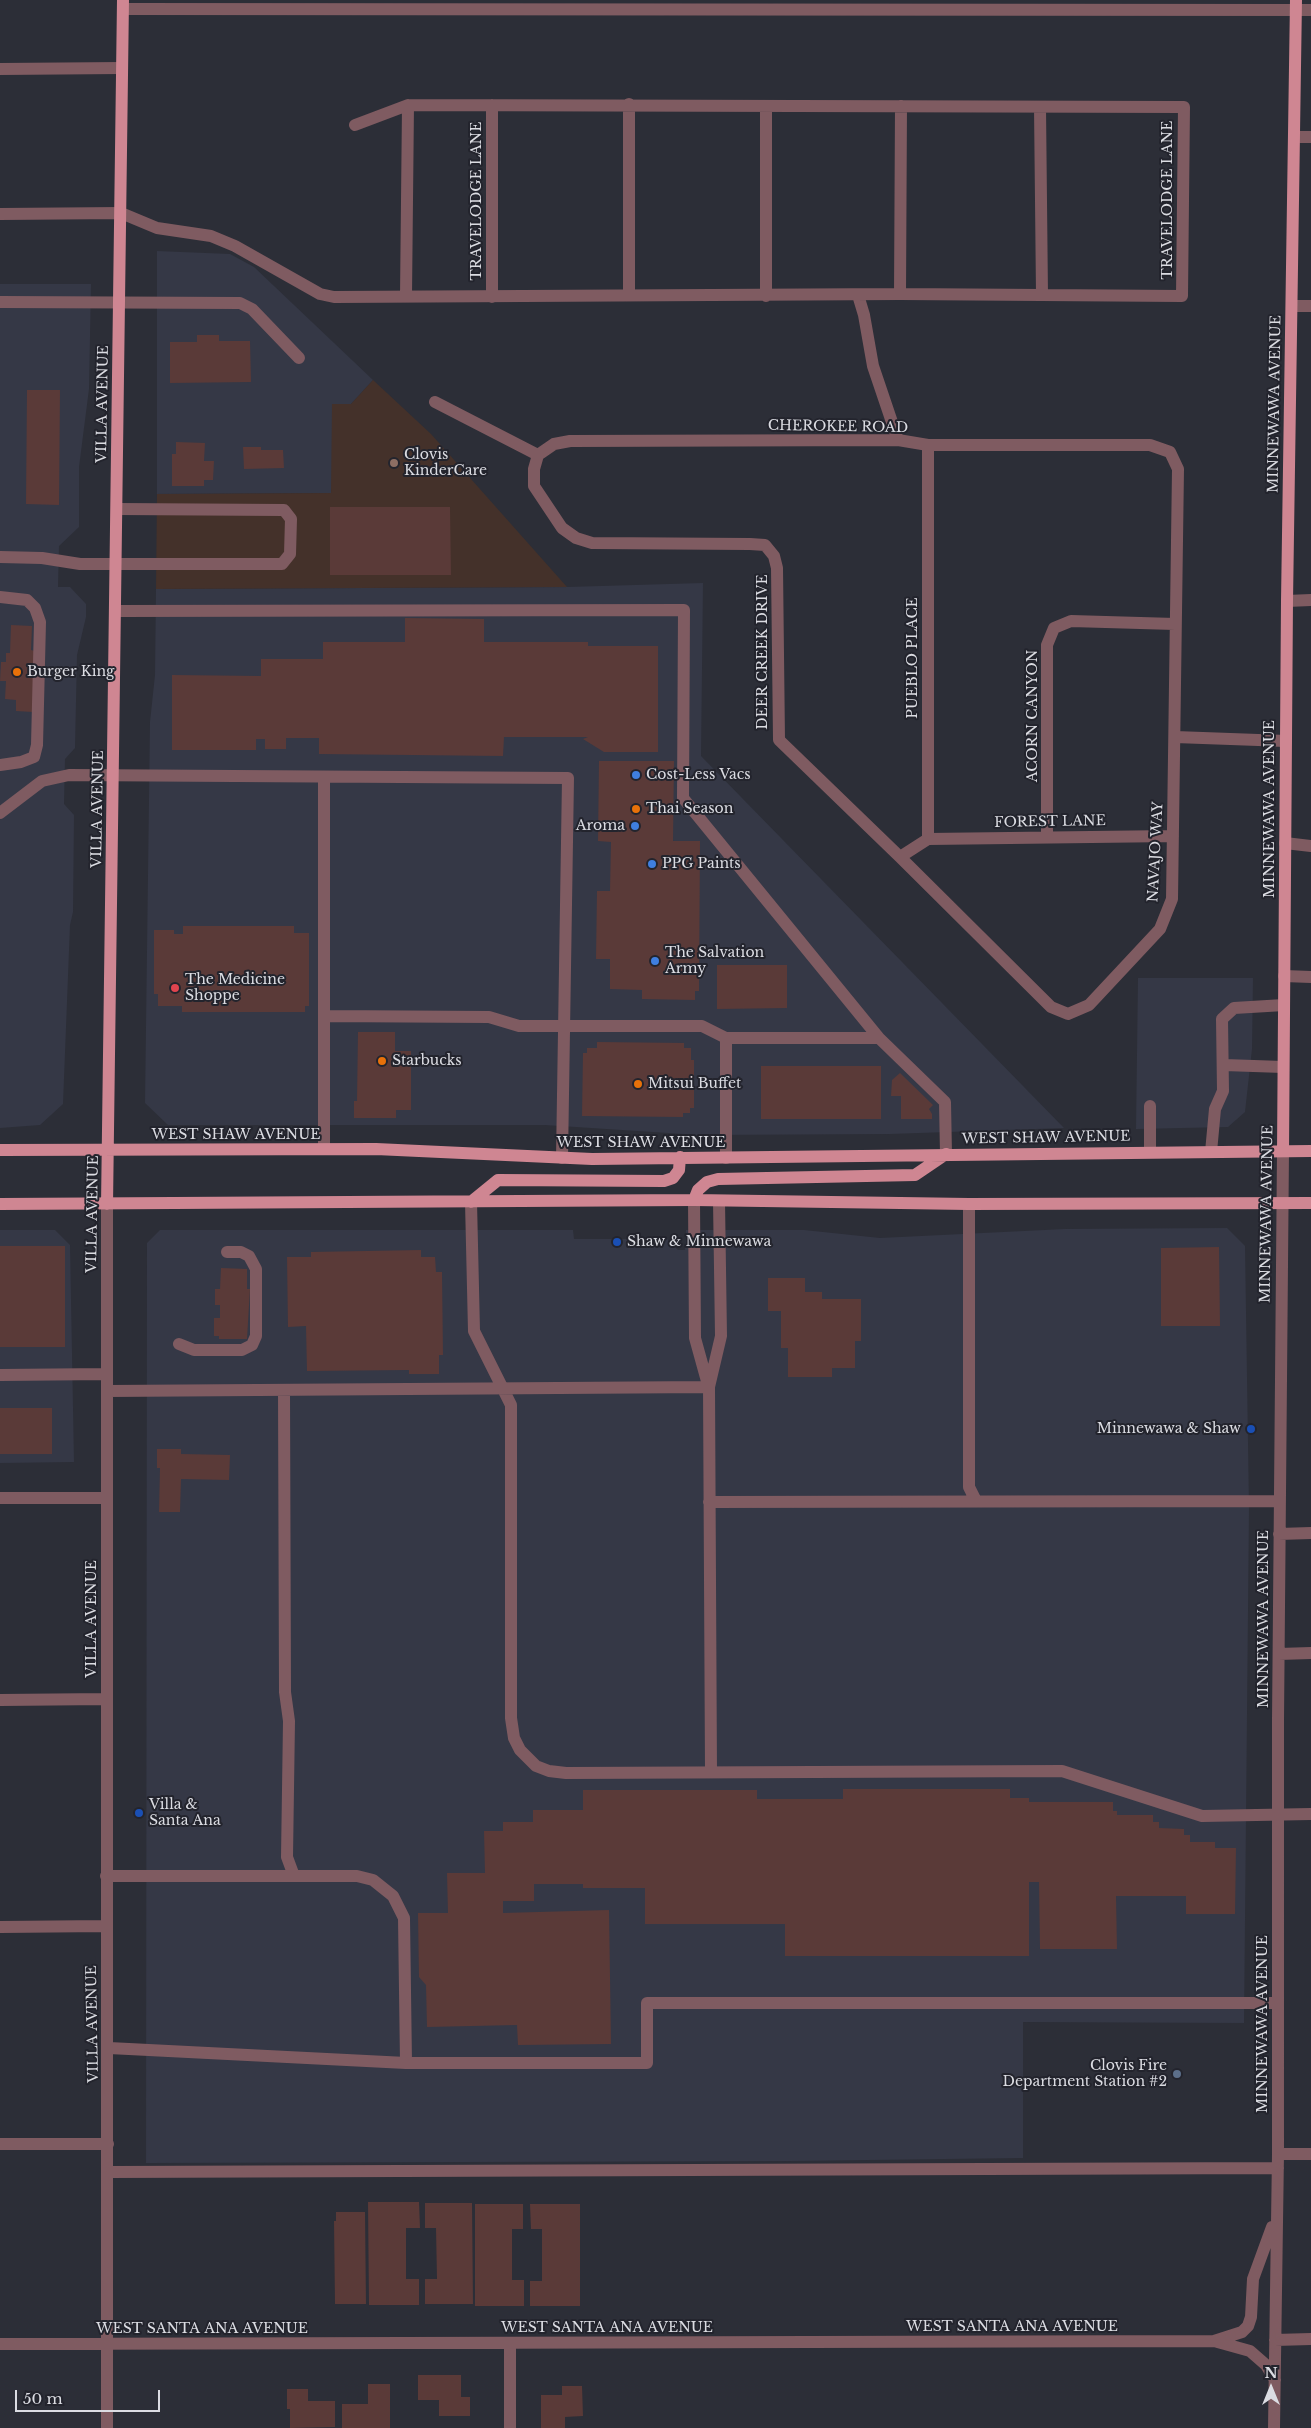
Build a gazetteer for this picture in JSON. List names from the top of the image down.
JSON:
{
  "streets": {
    "main road": ["VILLA AVENUE", "MINNEWAWA AVENUE", "WEST SHAW AVENUE"],
    "street": [
      "TRAVELODGE LANE",
      "CHEROKEE ROAD",
      "DEER CREEK DRIVE",
      "PUEBLO PLACE",
      "ACORN CANYON",
      "FOREST LANE",
      "NAVAJO WAY",
      "WEST SANTA ANA AVENUE"
    ]
  },
  "crossings": [
    ["TRAVELODGE LANE", "VILLA AVENUE"],
    ["VILLA AVENUE", "WEST SHAW AVENUE"],
    ["VILLA AVENUE", "WEST SANTA ANA AVENUE"],
    ["MINNEWAWA AVENUE", "WEST SHAW AVENUE"],
    ["MINNEWAWA AVENUE", "WEST SANTA ANA AVENUE"],
    ["CHEROKEE ROAD", "DEER CREEK DRIVE"],
    ["CHEROKEE ROAD", "PUEBLO PLACE"],
    ["CHEROKEE ROAD", "NAVAJO WAY"],
    ["DEER CREEK DRIVE", "NAVAJO WAY"],
    ["PUEBLO PLACE", "FOREST LANE"],
    ["ACORN CANYON", "FOREST LANE"],
    ["ACORN CANYON", "NAVAJO WAY"],
    ["FOREST LANE", "NAVAJO WAY"]
  ],
  "places": [
    "Clovis KinderCare",
    "Burger King",
    "Cost-Less Vacs",
    "Thai Season",
    "Aroma",
    "PPG Paints",
    "The Salvation Army",
    "The Medicine Shoppe",
    "Starbucks",
    "Mitsui Buffet",
    "Shaw & Minnewawa",
    "Minnewawa & Shaw",
    "Villa & Santa Ana",
    "Clovis Fire Department Station #2"
  ],
  "scale_bar": "50 m",
  "north": "top"
}
